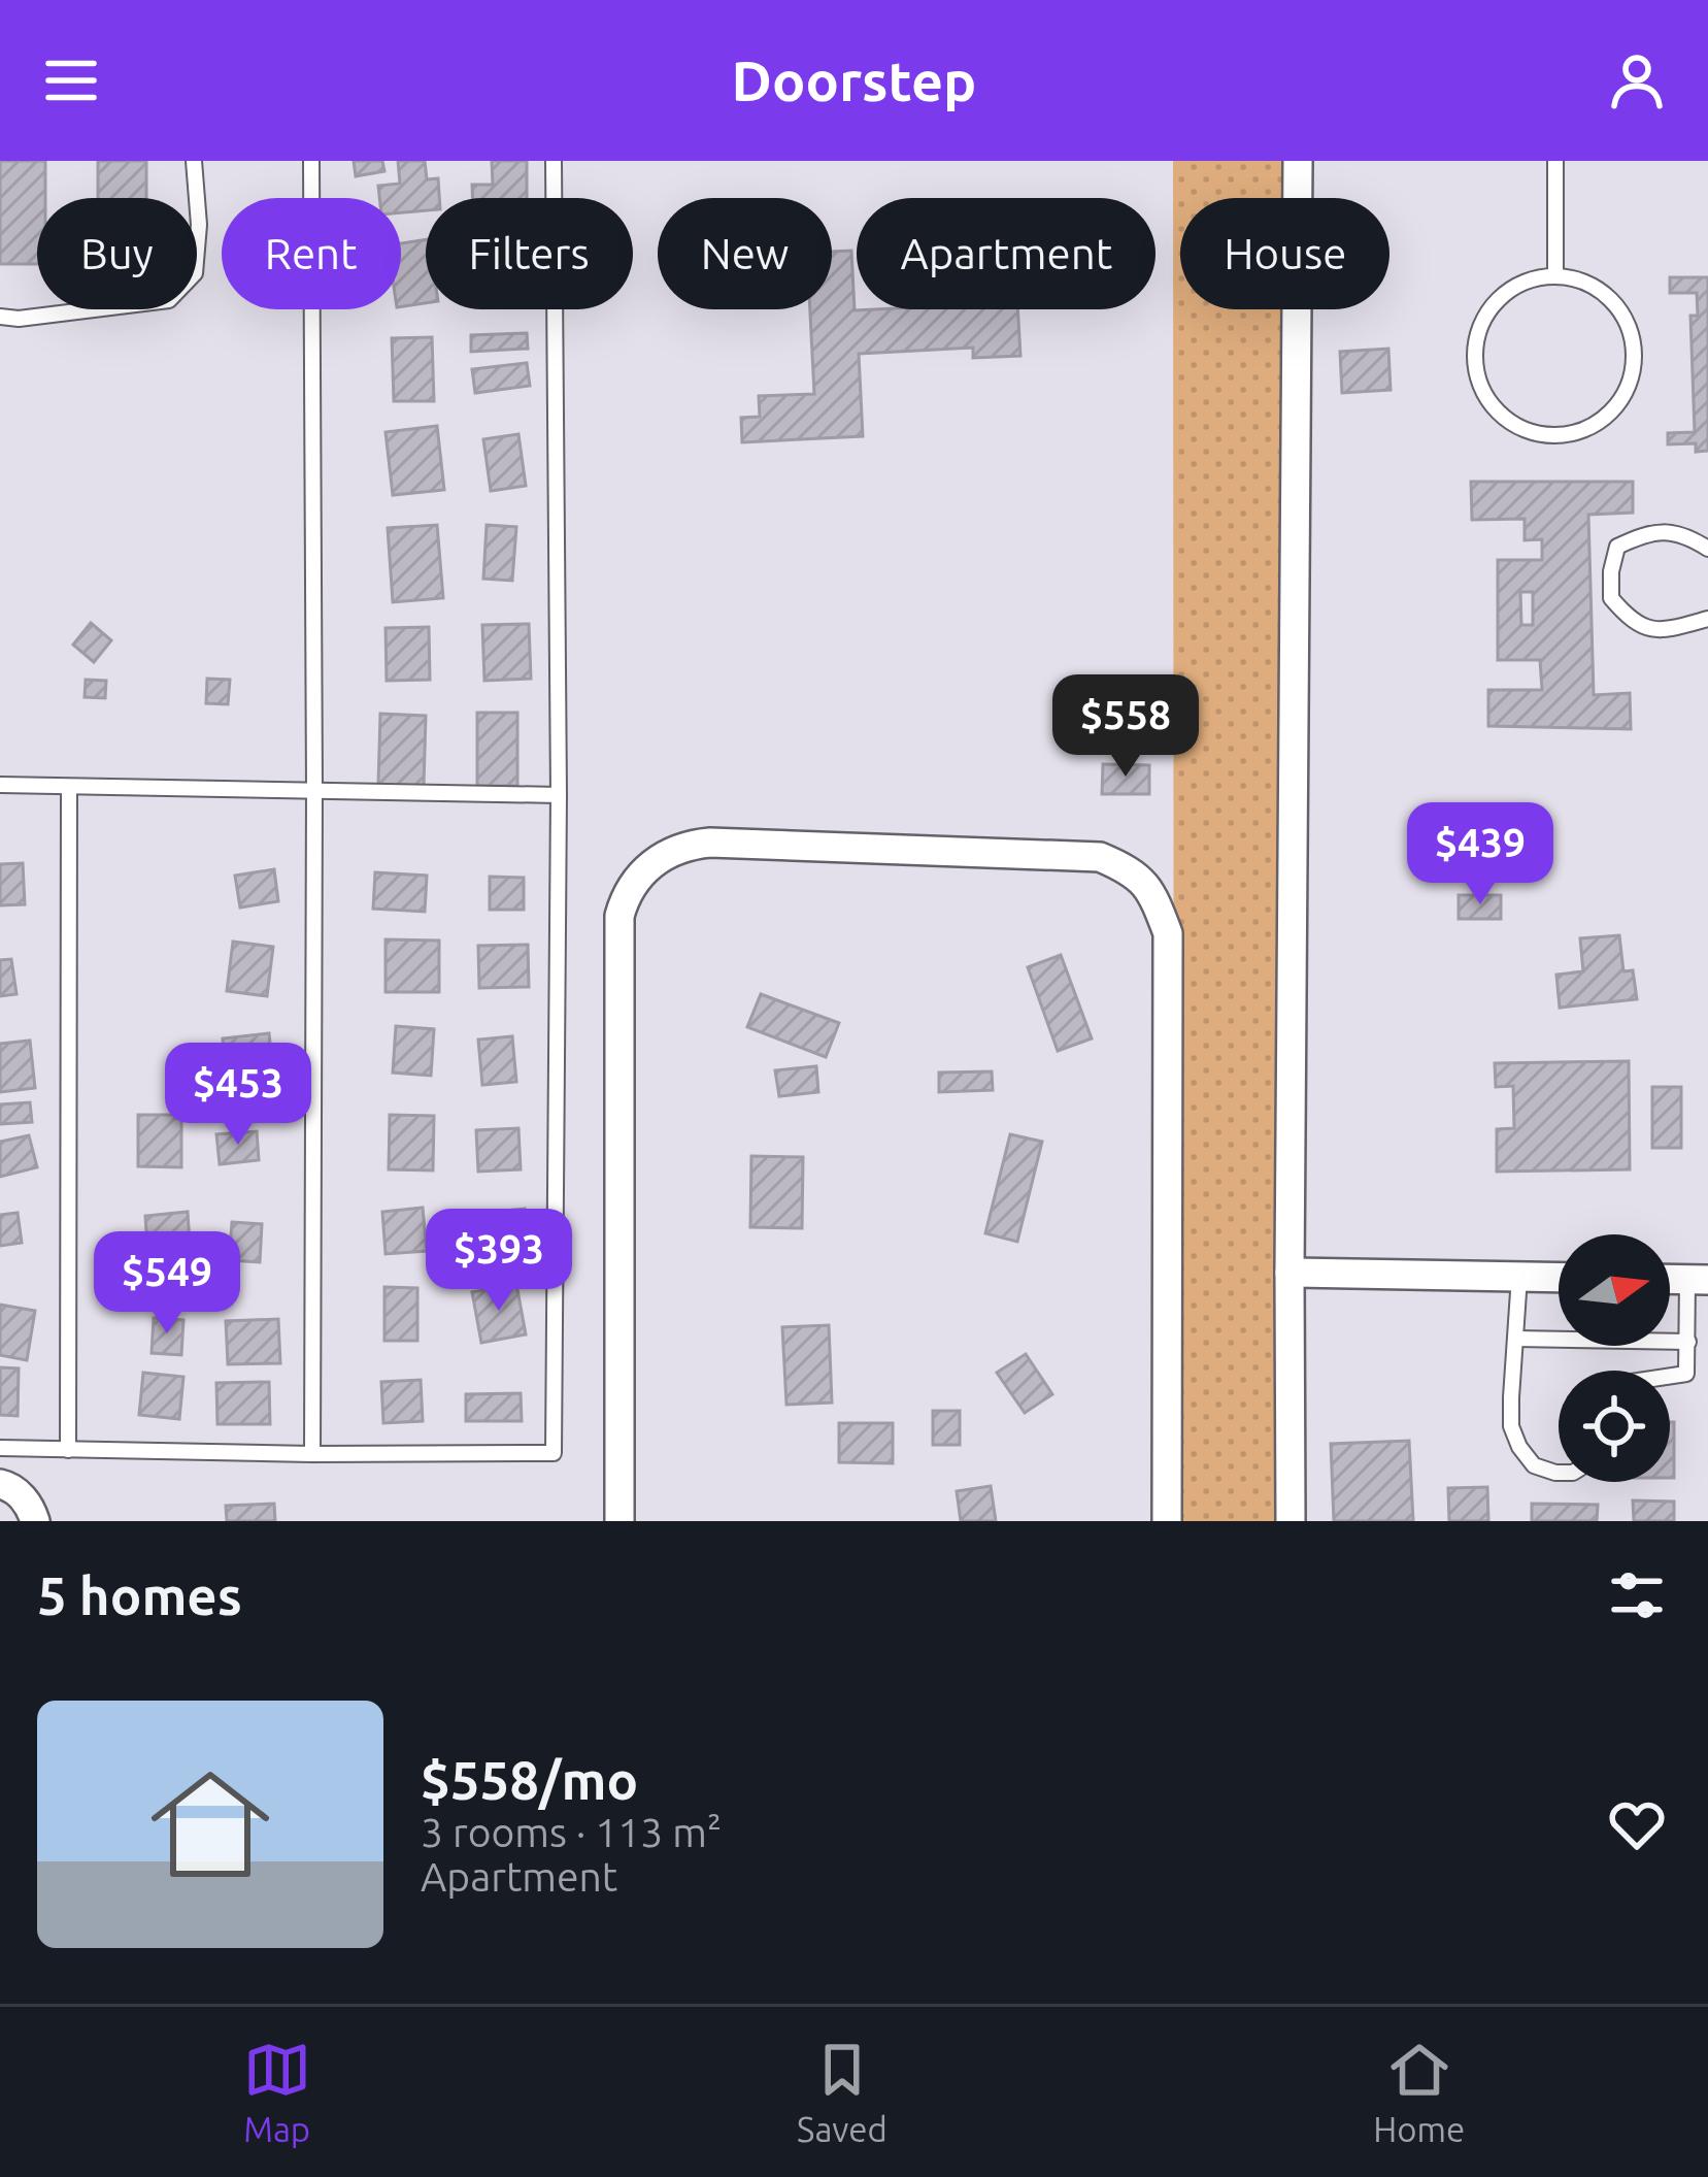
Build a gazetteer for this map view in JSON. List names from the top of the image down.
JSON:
{
  "north": "right",
  "page": {
    "header": "Doorstep",
    "chip": [
      "Buy",
      "Rent",
      "Filters",
      "New",
      "Apartment",
      "House"
    ],
    "price": [
      "$558",
      "$439",
      "$453",
      "$393",
      "$549"
    ],
    "heading": "5 homes",
    "list": [
      {
        "name": "$558/mo",
        "note": "3 rooms · 113 m² · Apartment"
      }
    ],
    "tabs": ["Map", "Saved", "Home"]
  }
}
